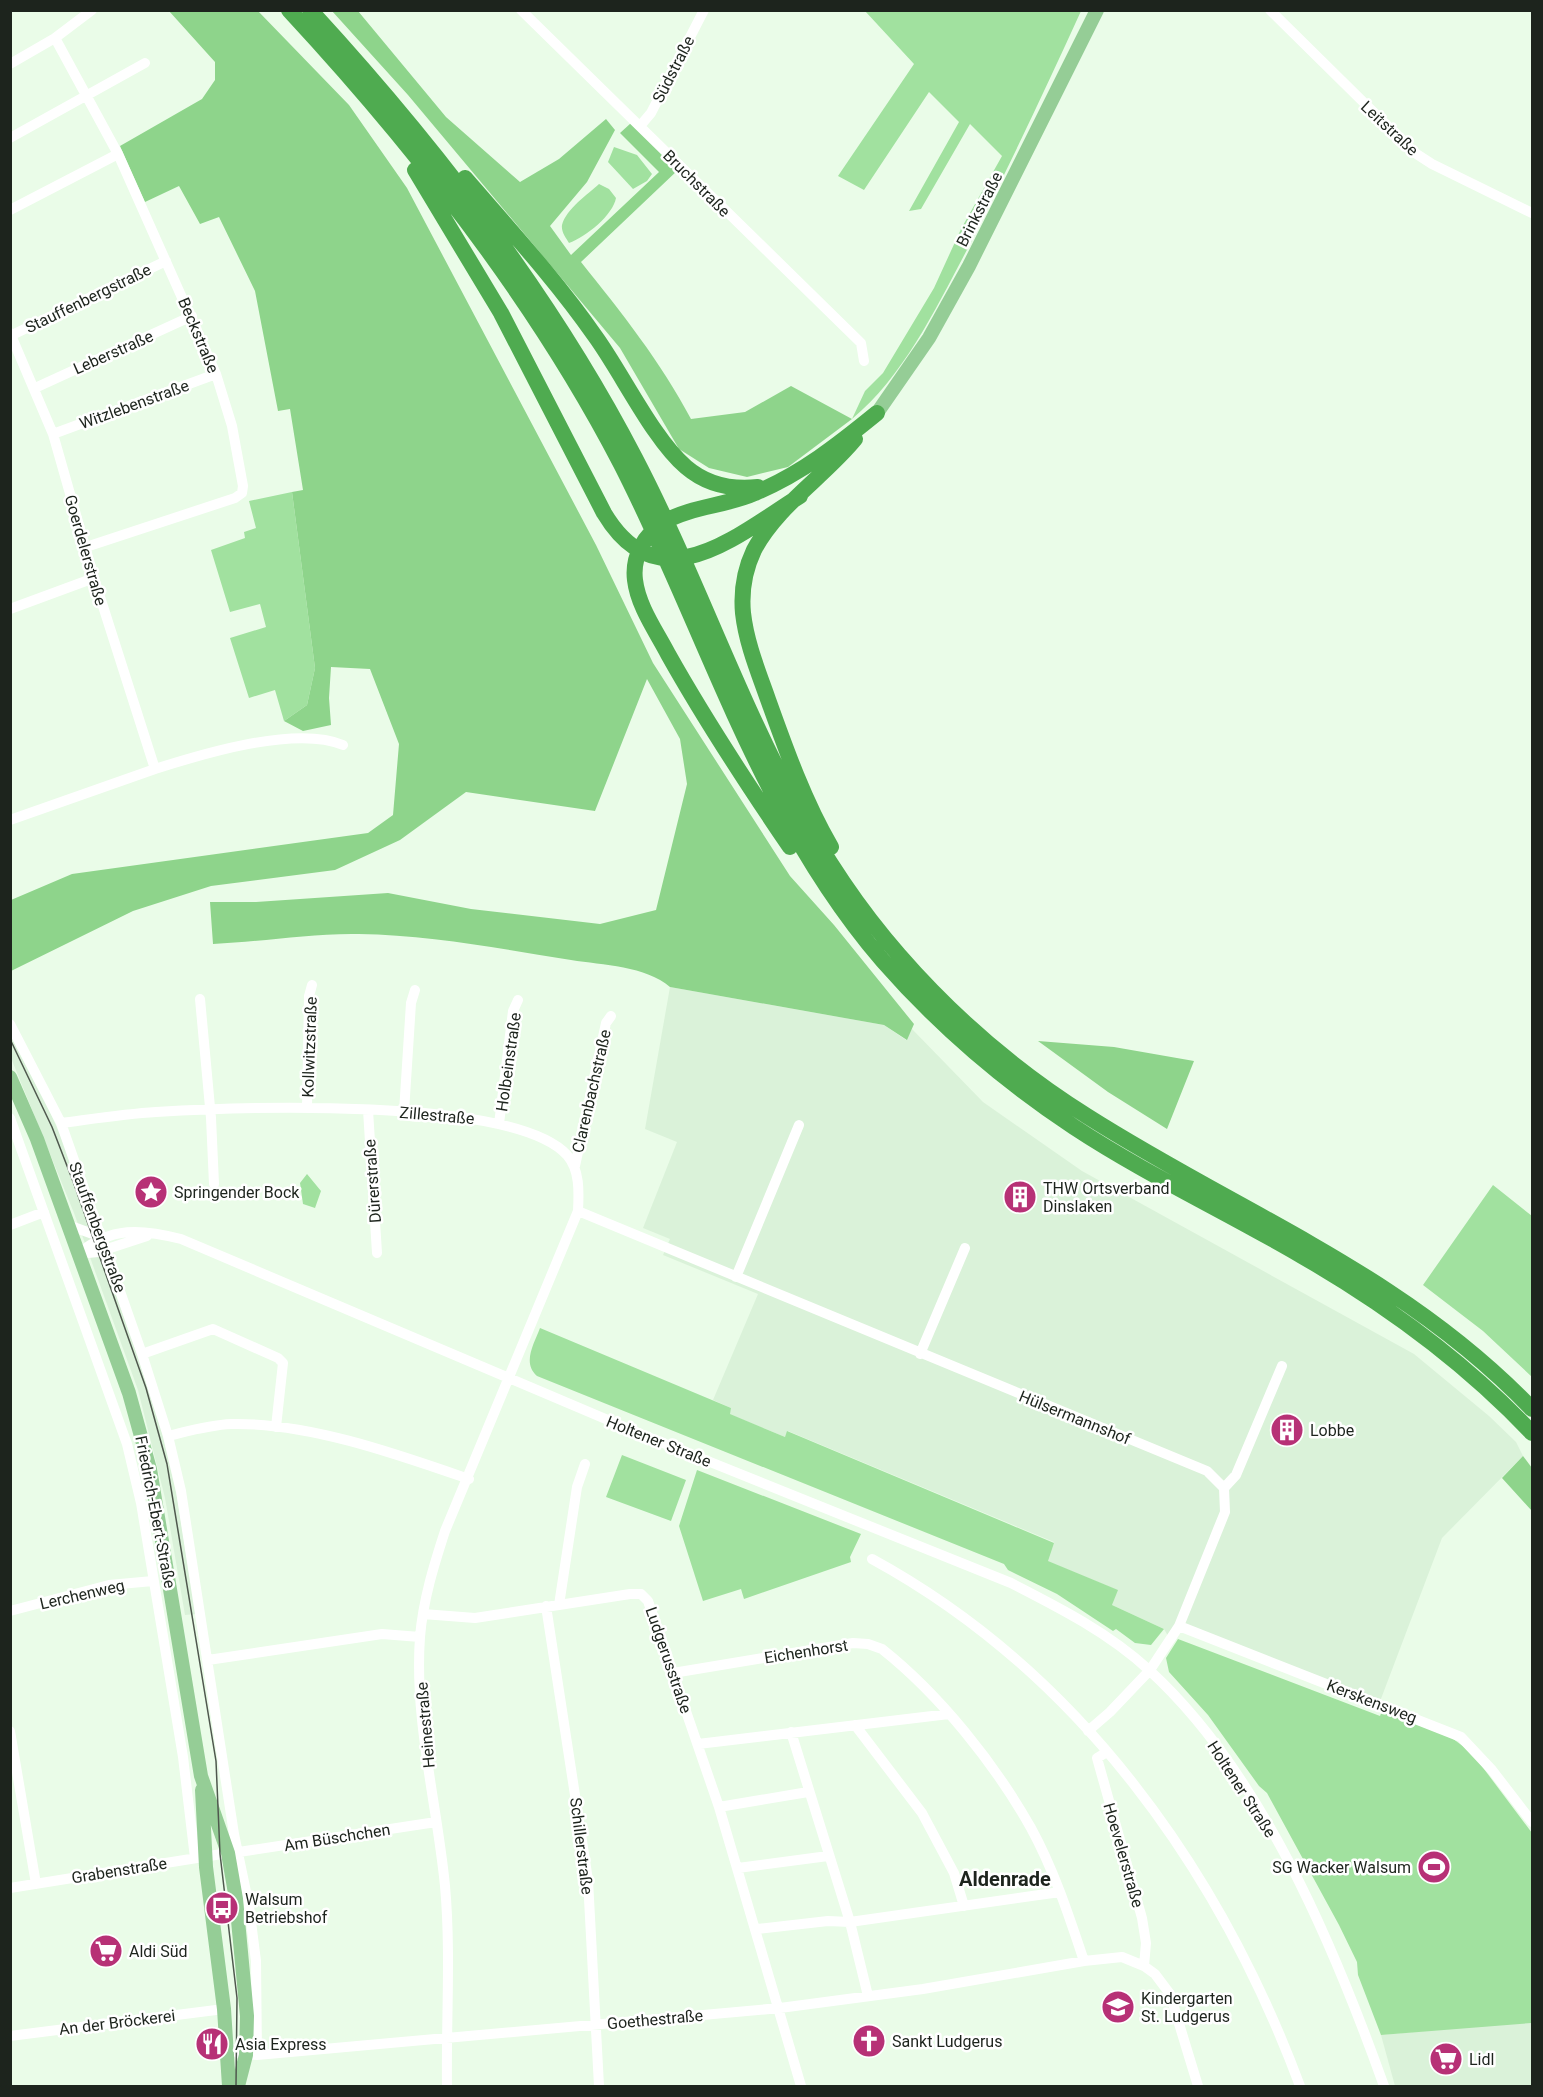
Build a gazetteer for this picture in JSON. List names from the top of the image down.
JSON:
{
  "streets": {
    "main road": ["Brinkstraße", "Friedrich-Ebert-Straße"],
    "street": [
      "Südstraße",
      "Leitstraße",
      "Bruchstraße",
      "Stauffenbergstraße",
      "Beckstraße",
      "Leberstraße",
      "Witzlebenstraße",
      "Goerdelerstraße",
      "Kollwitzstraße",
      "Holbeinstraße",
      "Clarenbachstraße",
      "Zillestraße",
      "Dürerstraße",
      "Hülsermannshof",
      "Holtener Straße",
      "Lerchenweg",
      "Eichenhorst",
      "Ludgerusstraße",
      "Kerskensweg",
      "Heinestraße",
      "Am Büschchen",
      "Schillerstraße",
      "Hoevelerstraße",
      "Grabenstraße",
      "Goethestraße",
      "An der Bröckerei"
    ]
  },
  "crossings": [
    ["Südstraße", "Bruchstraße"],
    ["Stauffenbergstraße", "Beckstraße"],
    ["Stauffenbergstraße", "Goerdelerstraße"],
    ["Stauffenbergstraße", "Zillestraße"],
    ["Stauffenbergstraße", "Holtener Straße"],
    ["Stauffenbergstraße", "Friedrich-Ebert-Straße"],
    ["Stauffenbergstraße", "Am Büschchen"],
    ["Stauffenbergstraße", "Grabenstraße"],
    ["Beckstraße", "Leberstraße"],
    ["Beckstraße", "Witzlebenstraße"],
    ["Beckstraße", "Goerdelerstraße"],
    ["Leberstraße", "Goerdelerstraße"],
    ["Witzlebenstraße", "Goerdelerstraße"],
    ["Kollwitzstraße", "Zillestraße"],
    ["Holbeinstraße", "Zillestraße"],
    ["Clarenbachstraße", "Zillestraße"],
    ["Zillestraße", "Dürerstraße"],
    ["Holtener Straße", "Friedrich-Ebert-Straße"],
    ["Holtener Straße", "Heinestraße"],
    ["Friedrich-Ebert-Straße", "Lerchenweg"],
    ["Friedrich-Ebert-Straße", "Am Büschchen"],
    ["Friedrich-Ebert-Straße", "Grabenstraße"],
    ["Friedrich-Ebert-Straße", "Goethestraße"],
    ["Friedrich-Ebert-Straße", "An der Bröckerei"],
    ["Eichenhorst", "Ludgerusstraße"],
    ["Eichenhorst", "Goethestraße"],
    ["Ludgerusstraße", "Heinestraße"],
    ["Ludgerusstraße", "Schillerstraße"],
    ["Ludgerusstraße", "Goethestraße"],
    ["Heinestraße", "Am Büschchen"],
    ["Heinestraße", "Goethestraße"],
    ["Am Büschchen", "Grabenstraße"],
    ["Schillerstraße", "Goethestraße"]
  ],
  "districts": ["Aldenrade"],
  "places": {
    "place": ["Springender Bock"],
    "building": ["THW Ortsverband Dinslaken", "Lobbe"],
    "sports": ["SG Wacker Walsum"],
    "bus stop": ["Walsum Betriebshof"],
    "supermarket": ["Aldi Süd", "Lidl"],
    "school or university": ["Kindergarten St. Ludgerus"],
    "church": ["Sankt Ludgerus"],
    "restaurant": ["Asia Express"]
  }
}
